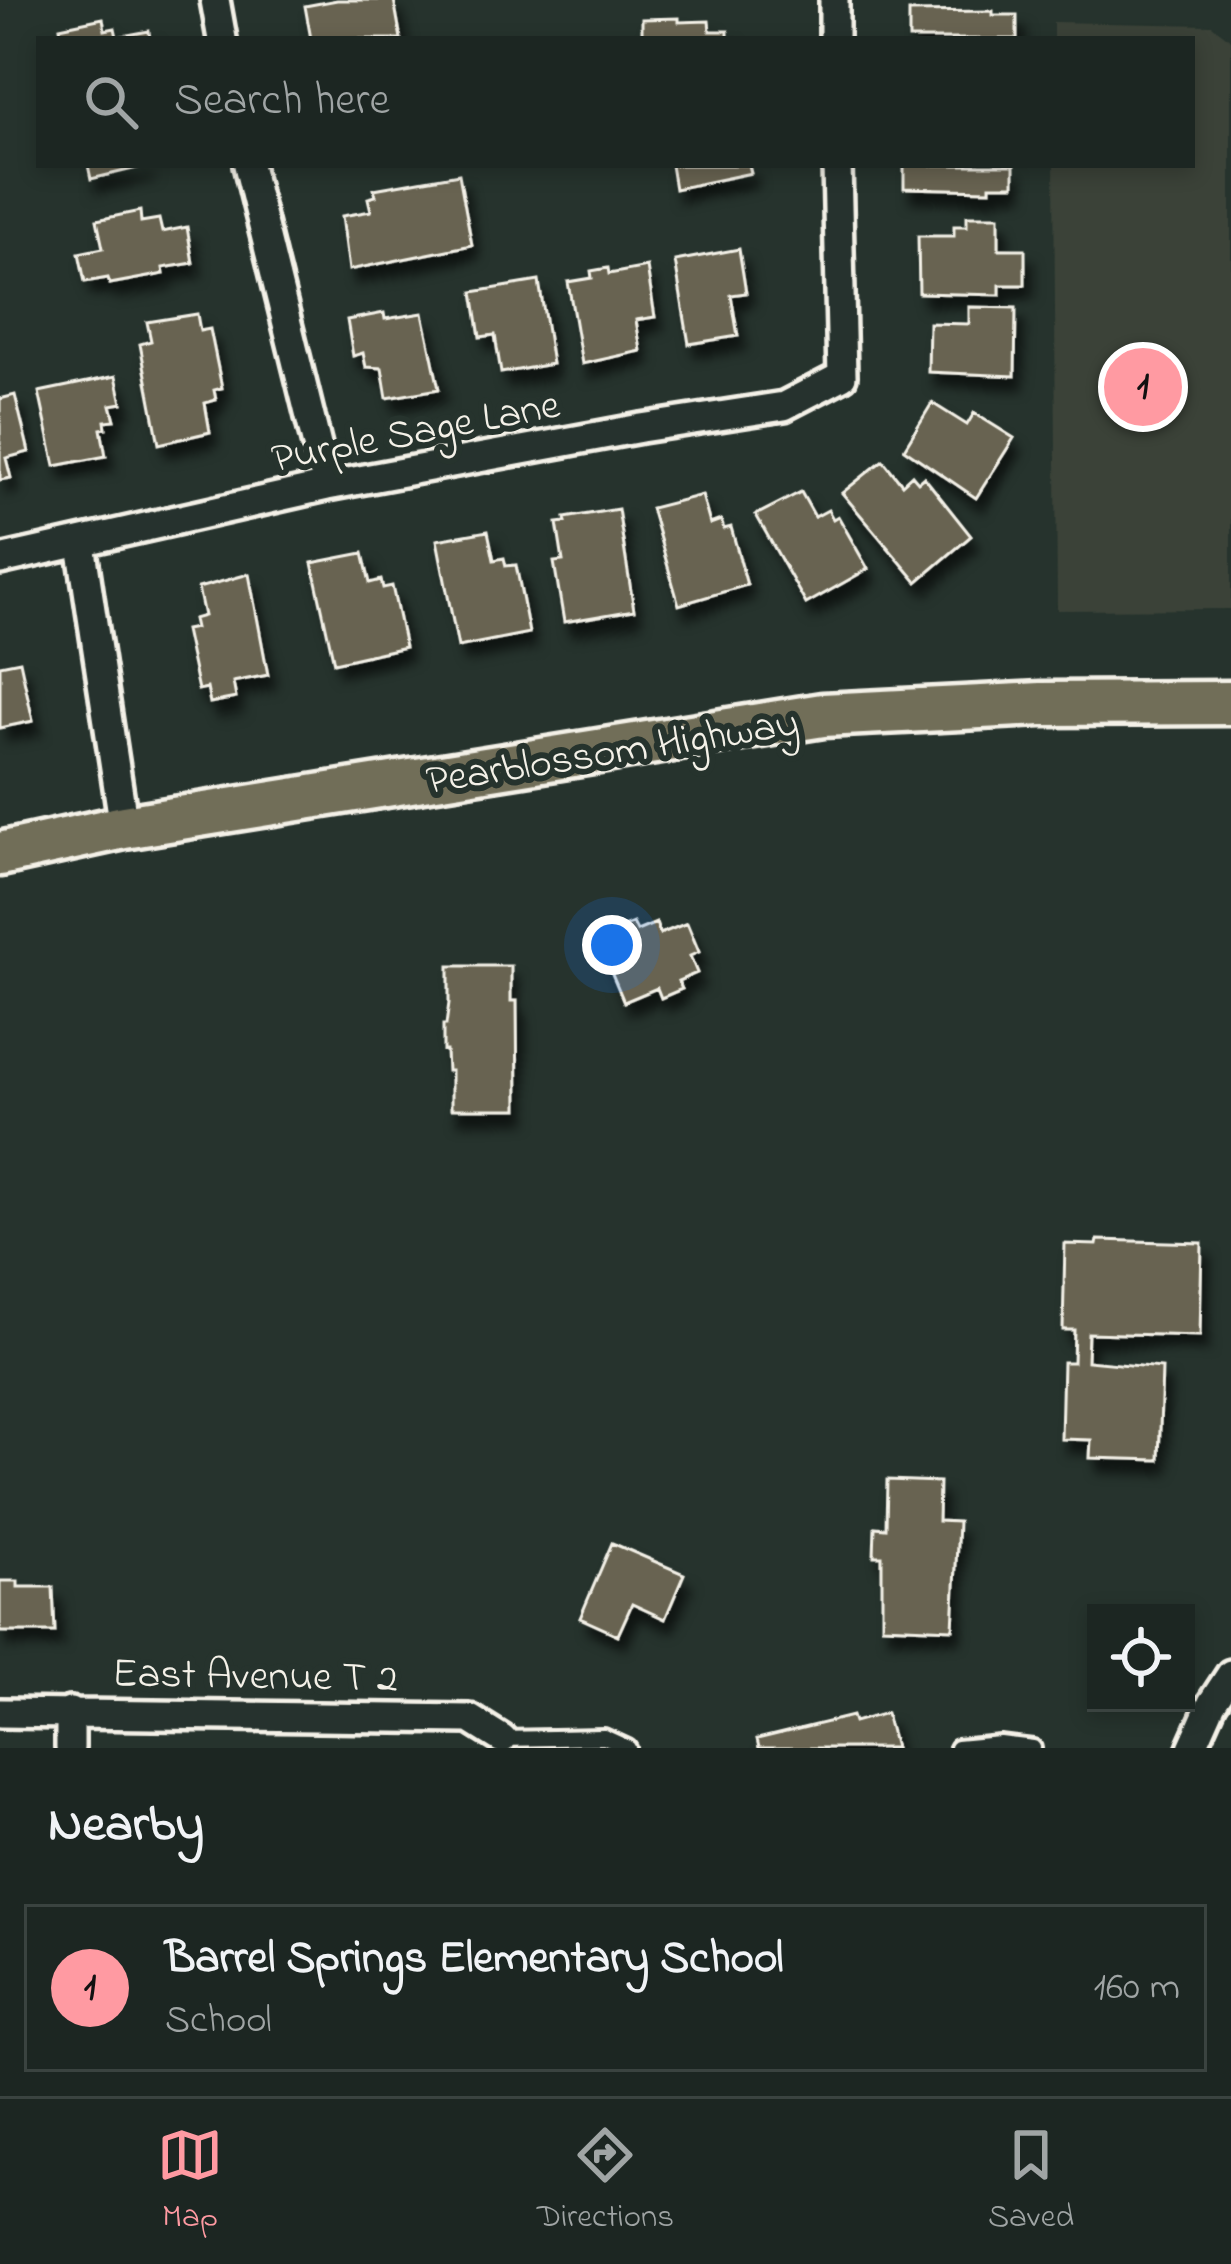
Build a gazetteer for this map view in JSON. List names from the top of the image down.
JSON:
{
  "streets": {
    "main road": ["Pearblossom Highway"],
    "street": ["Purple Sage Lane", "East Avenue T 2"]
  },
  "page": {
    "search": "Search here",
    "pins": "1",
    "heading": "Nearby",
    "list": [
      {
        "mark": "1",
        "name": "Barrel Springs Elementary School",
        "note": "School",
        "value": "160 m"
      }
    ],
    "nav": ["Map", "Directions", "Saved"]
  }
}
